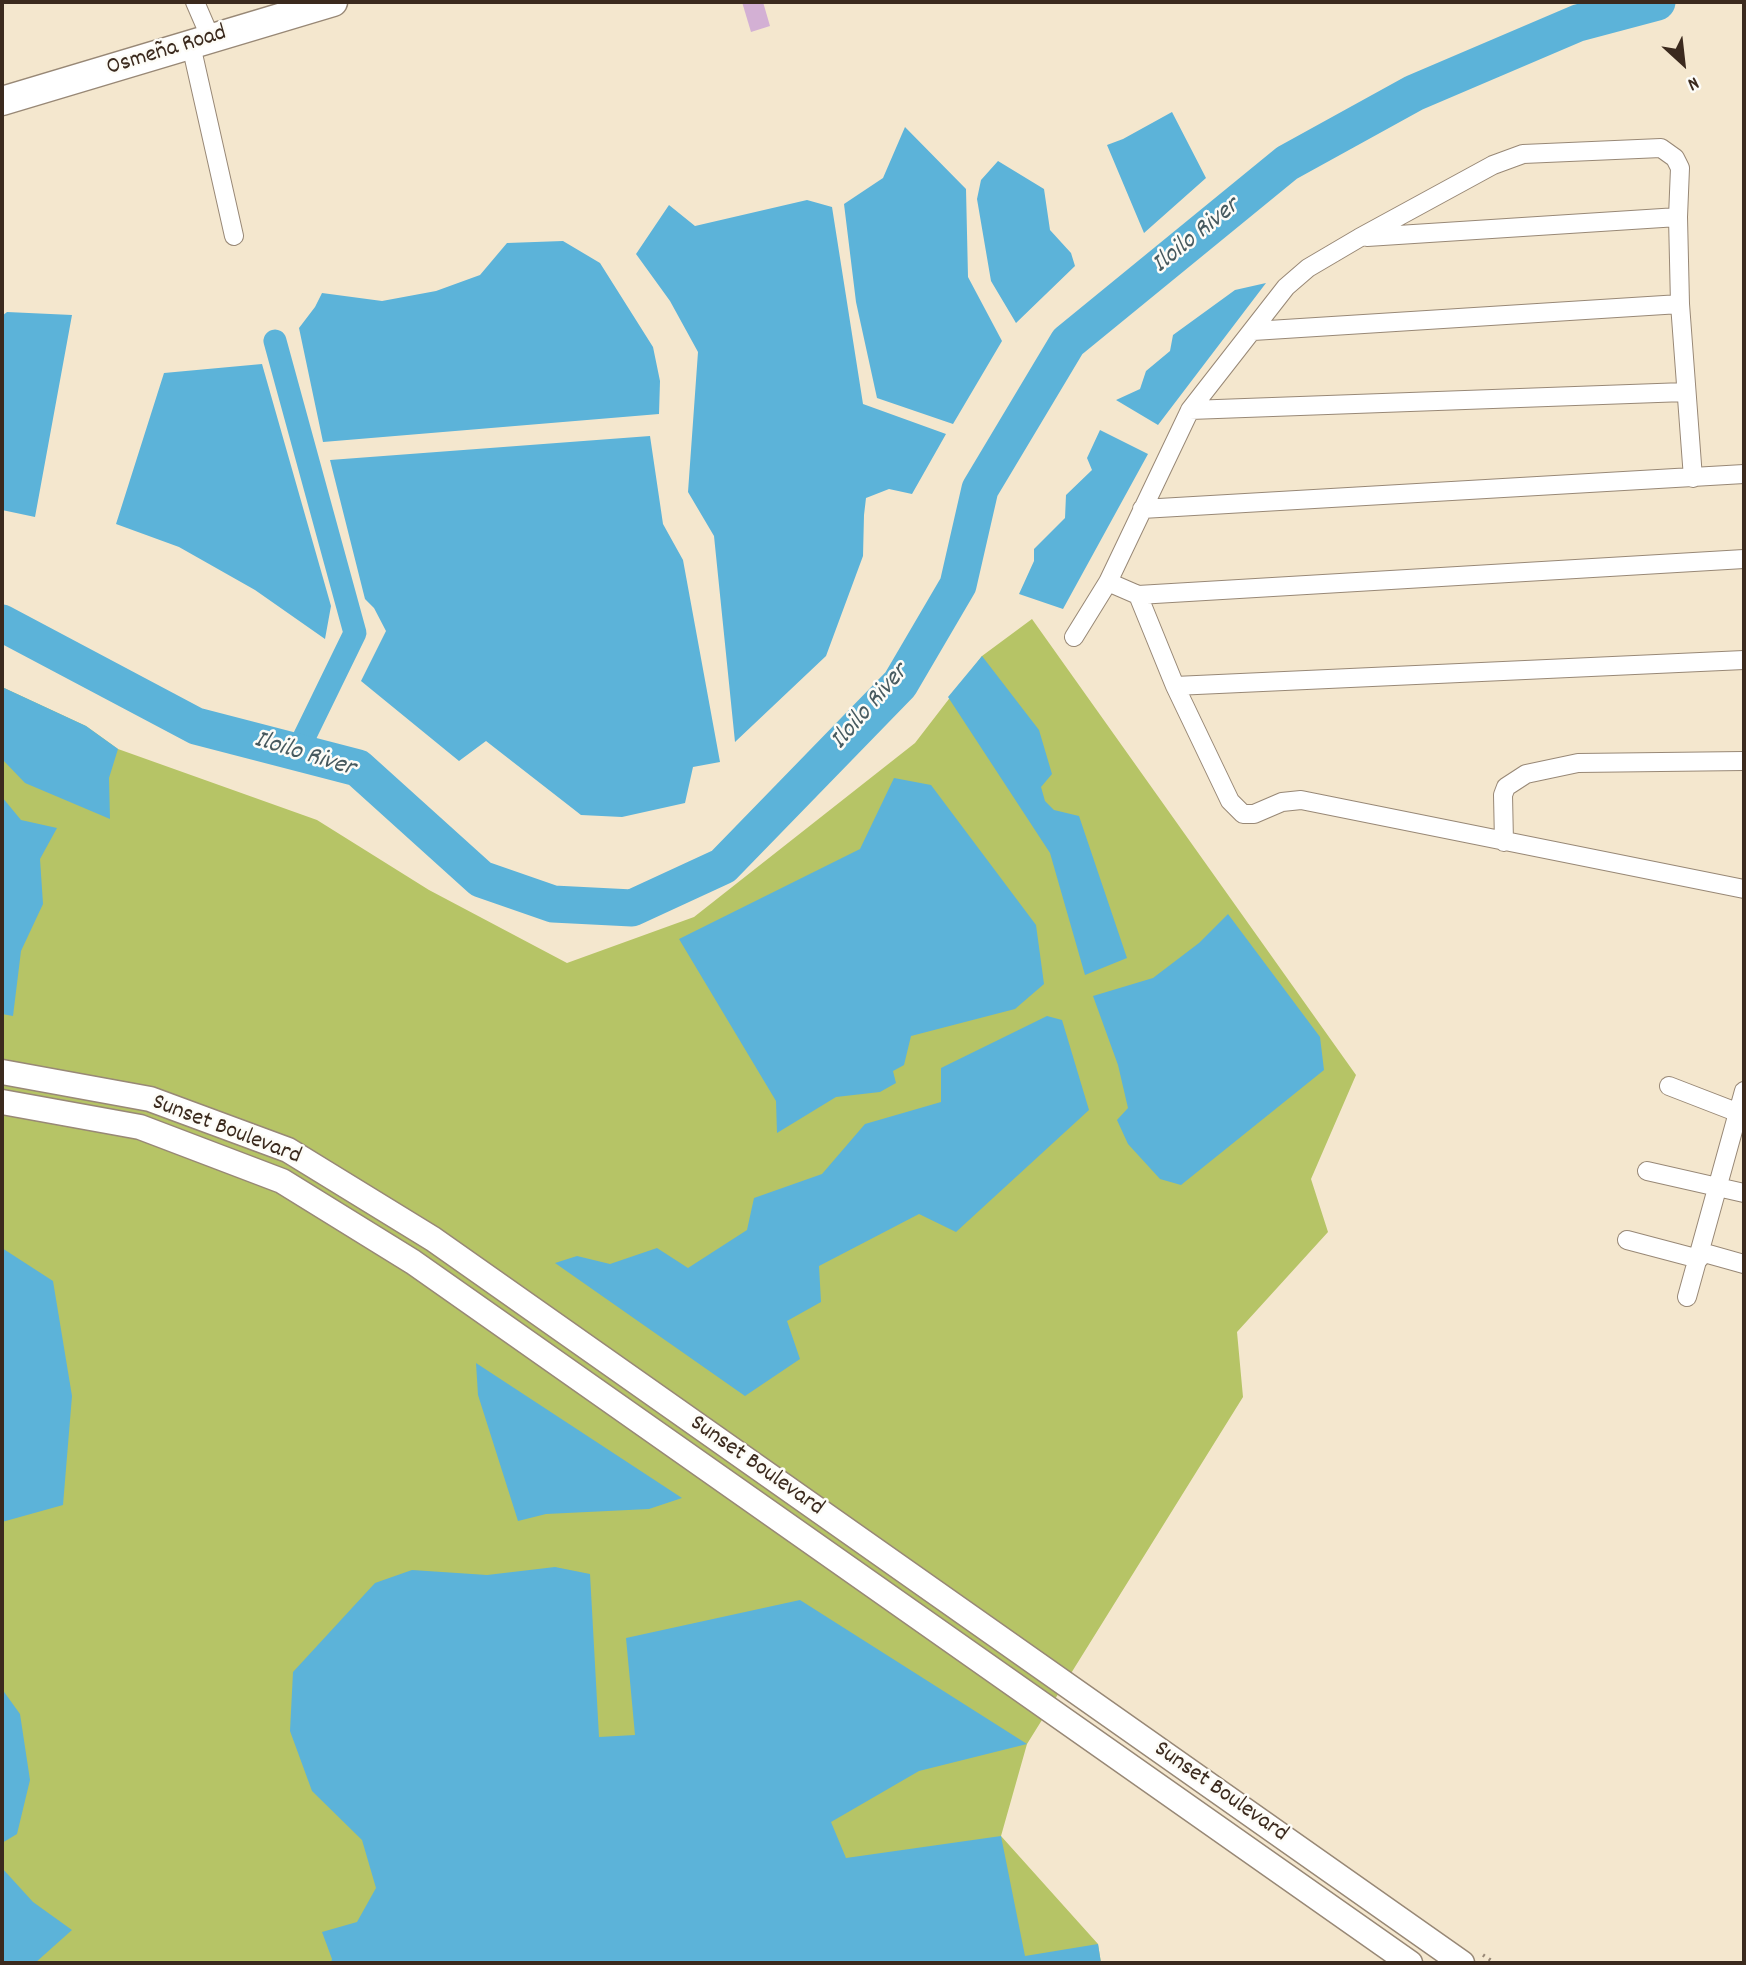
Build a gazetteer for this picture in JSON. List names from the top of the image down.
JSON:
{
  "streets": {
    "main road": ["Osmeña Road", "Sunset Boulevard"]
  },
  "water": ["Iloilo River"],
  "north": "bottom right"
}
